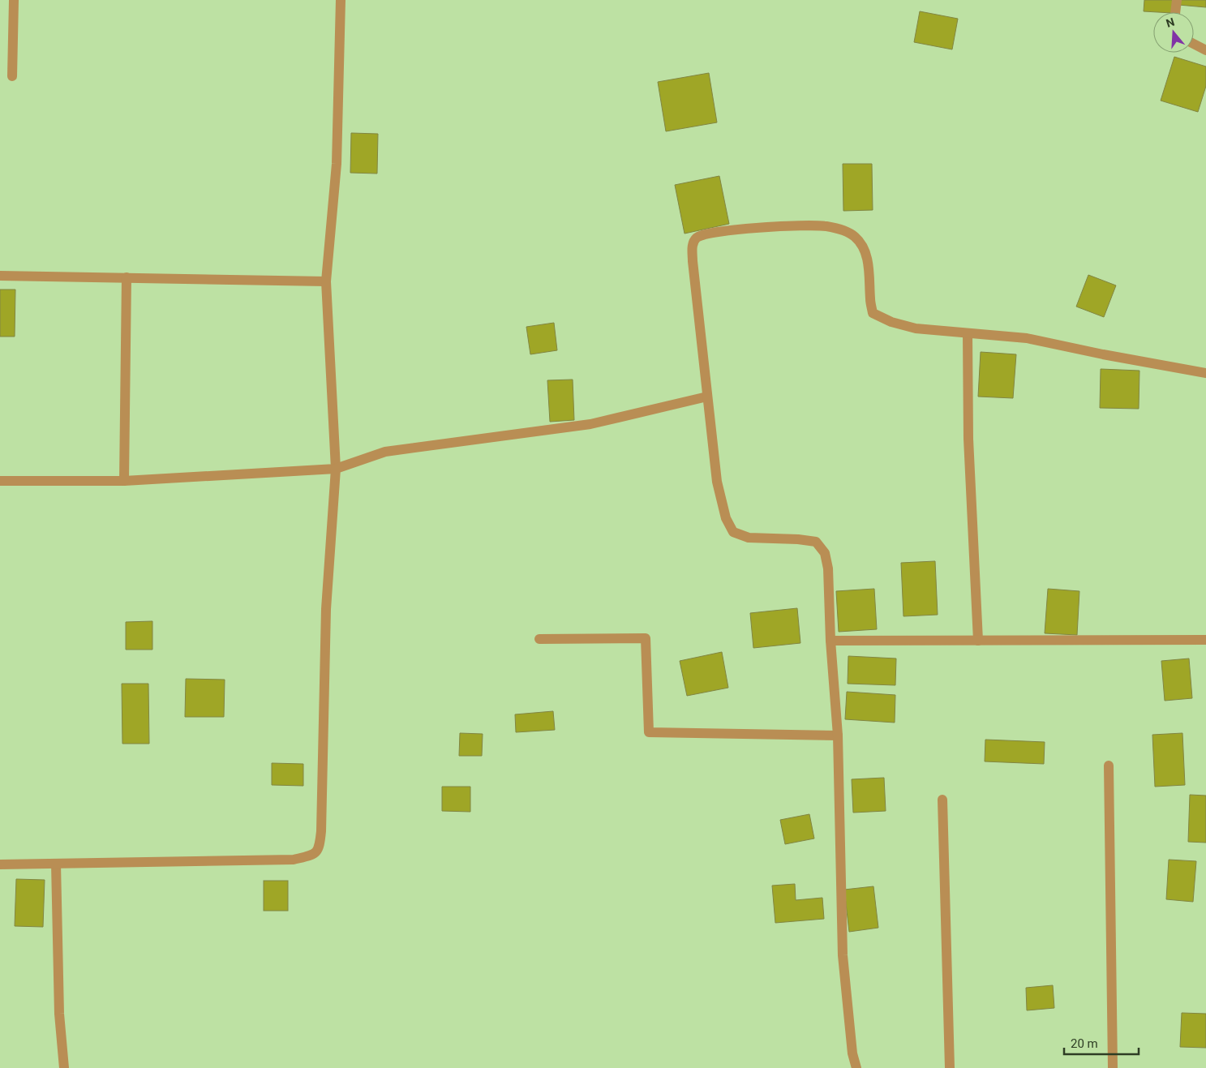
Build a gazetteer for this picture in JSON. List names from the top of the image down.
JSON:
{
  "scale_bar": "20 m",
  "north": "top"
}
